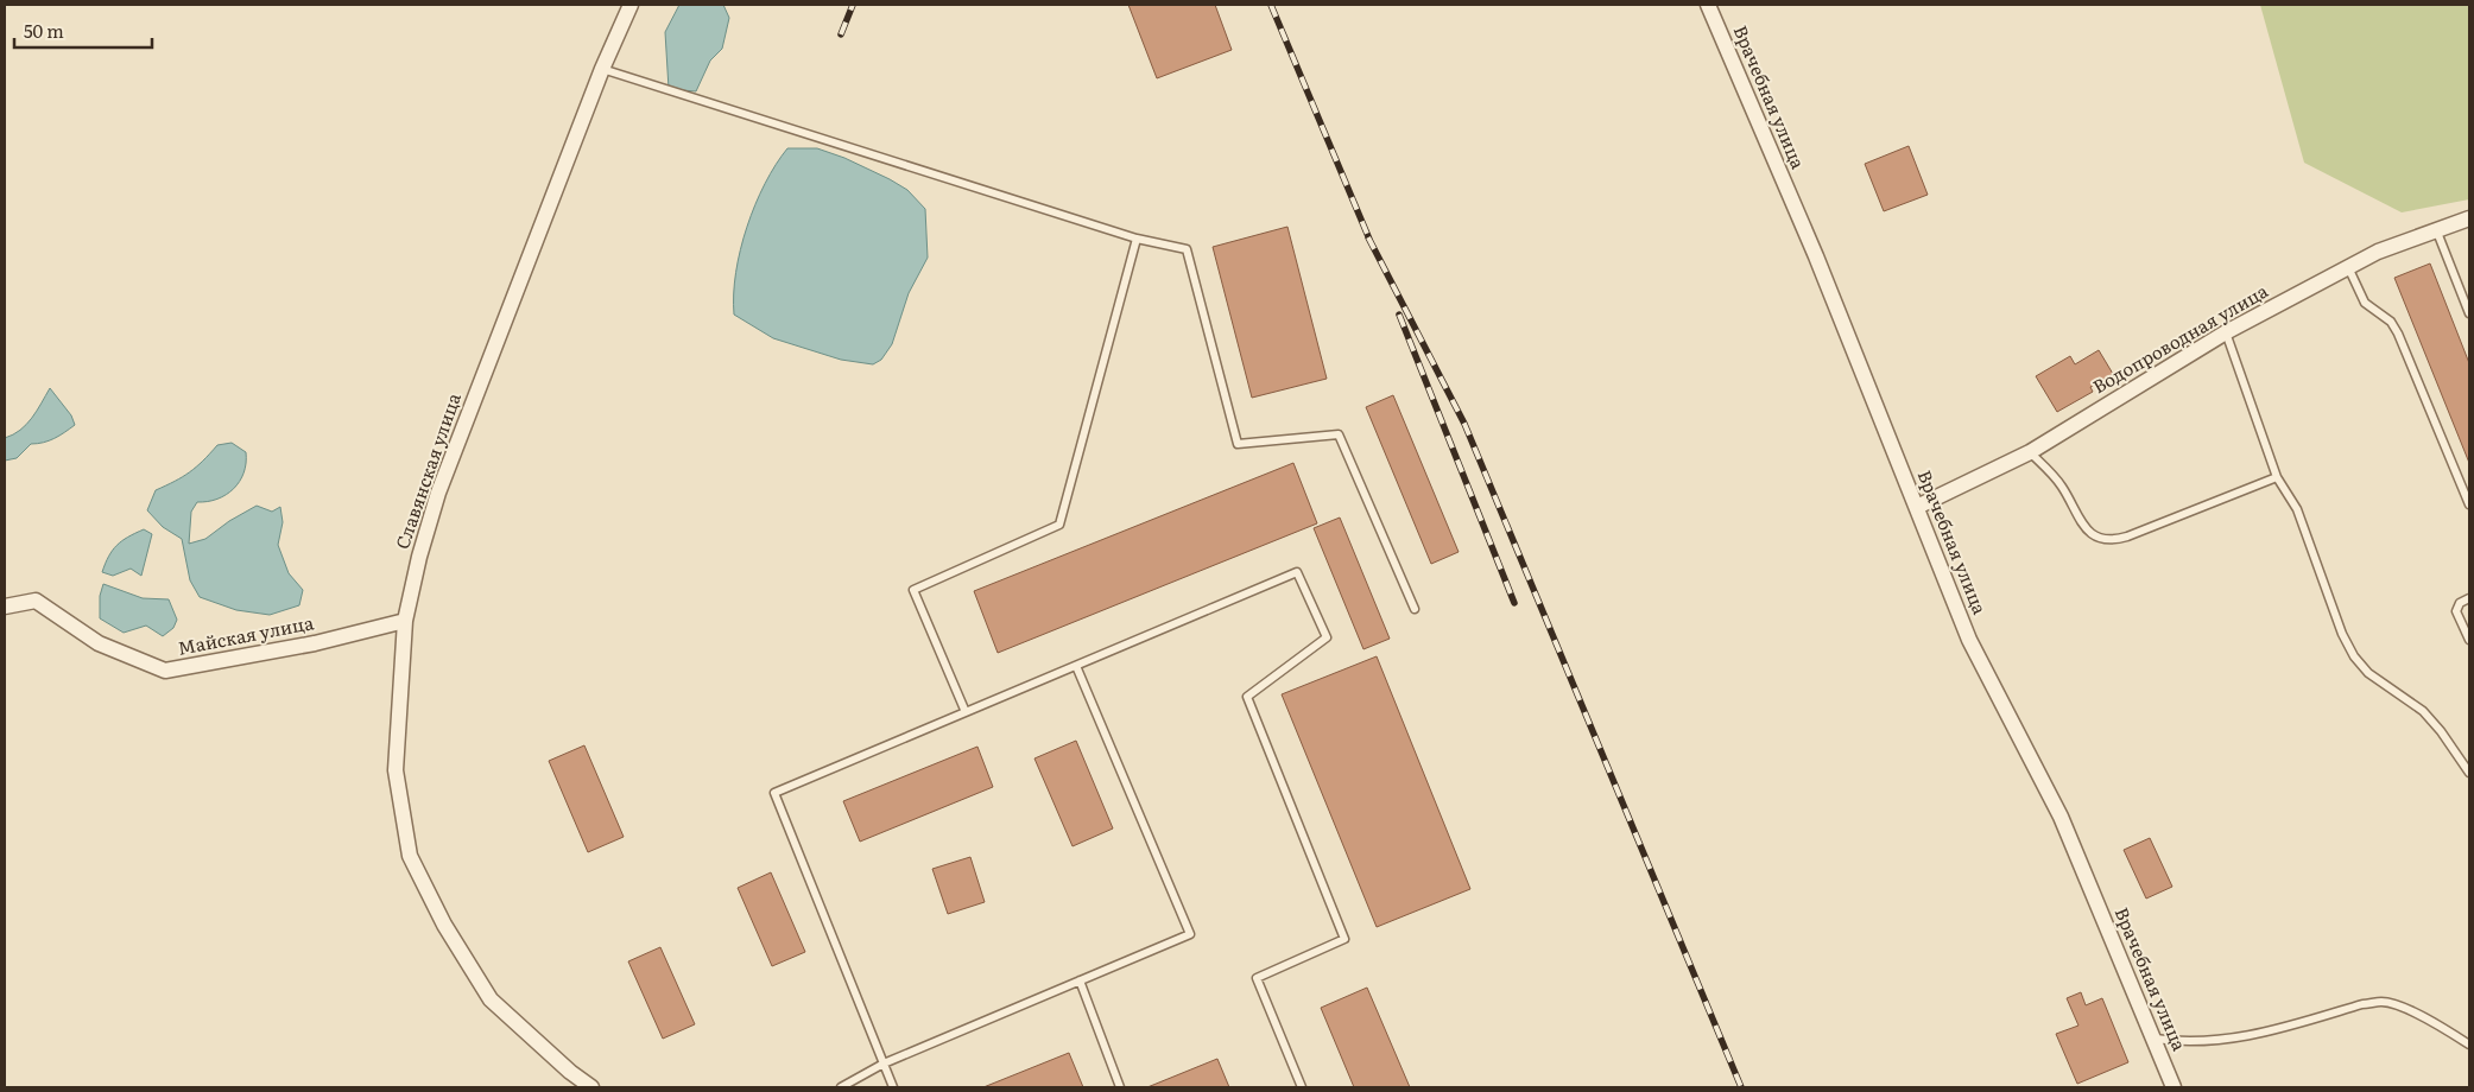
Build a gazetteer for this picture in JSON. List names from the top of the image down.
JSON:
{
  "streets": {
    "street": [
      "Врачебная улица",
      "Водопроводная улица",
      "Славянская улица",
      "Майская улица"
    ]
  },
  "crossings": [
    ["Врачебная улица", "Водопроводная улица"],
    ["Славянская улица", "Майская улица"]
  ],
  "scale_bar": "50 m"
}
